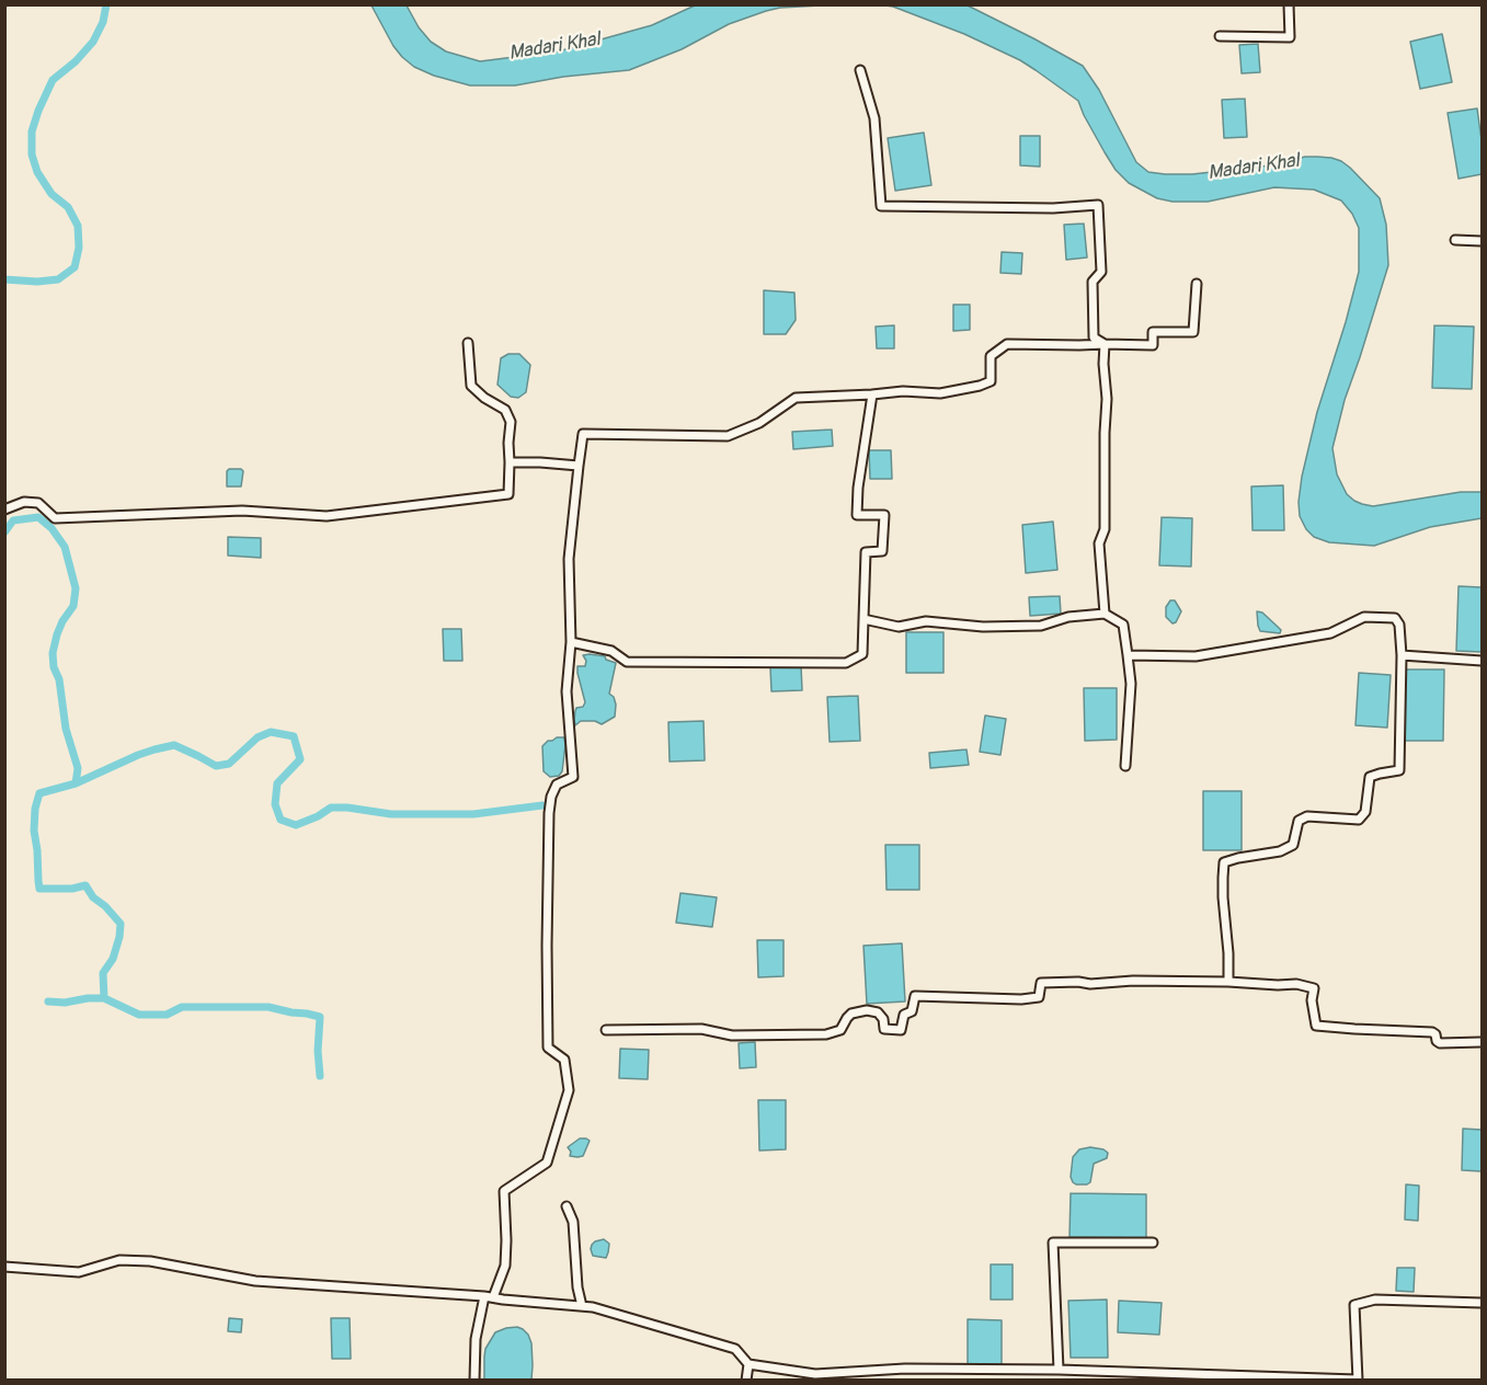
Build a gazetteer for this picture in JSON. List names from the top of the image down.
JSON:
{
  "water": ["Madari Khal"]
}
